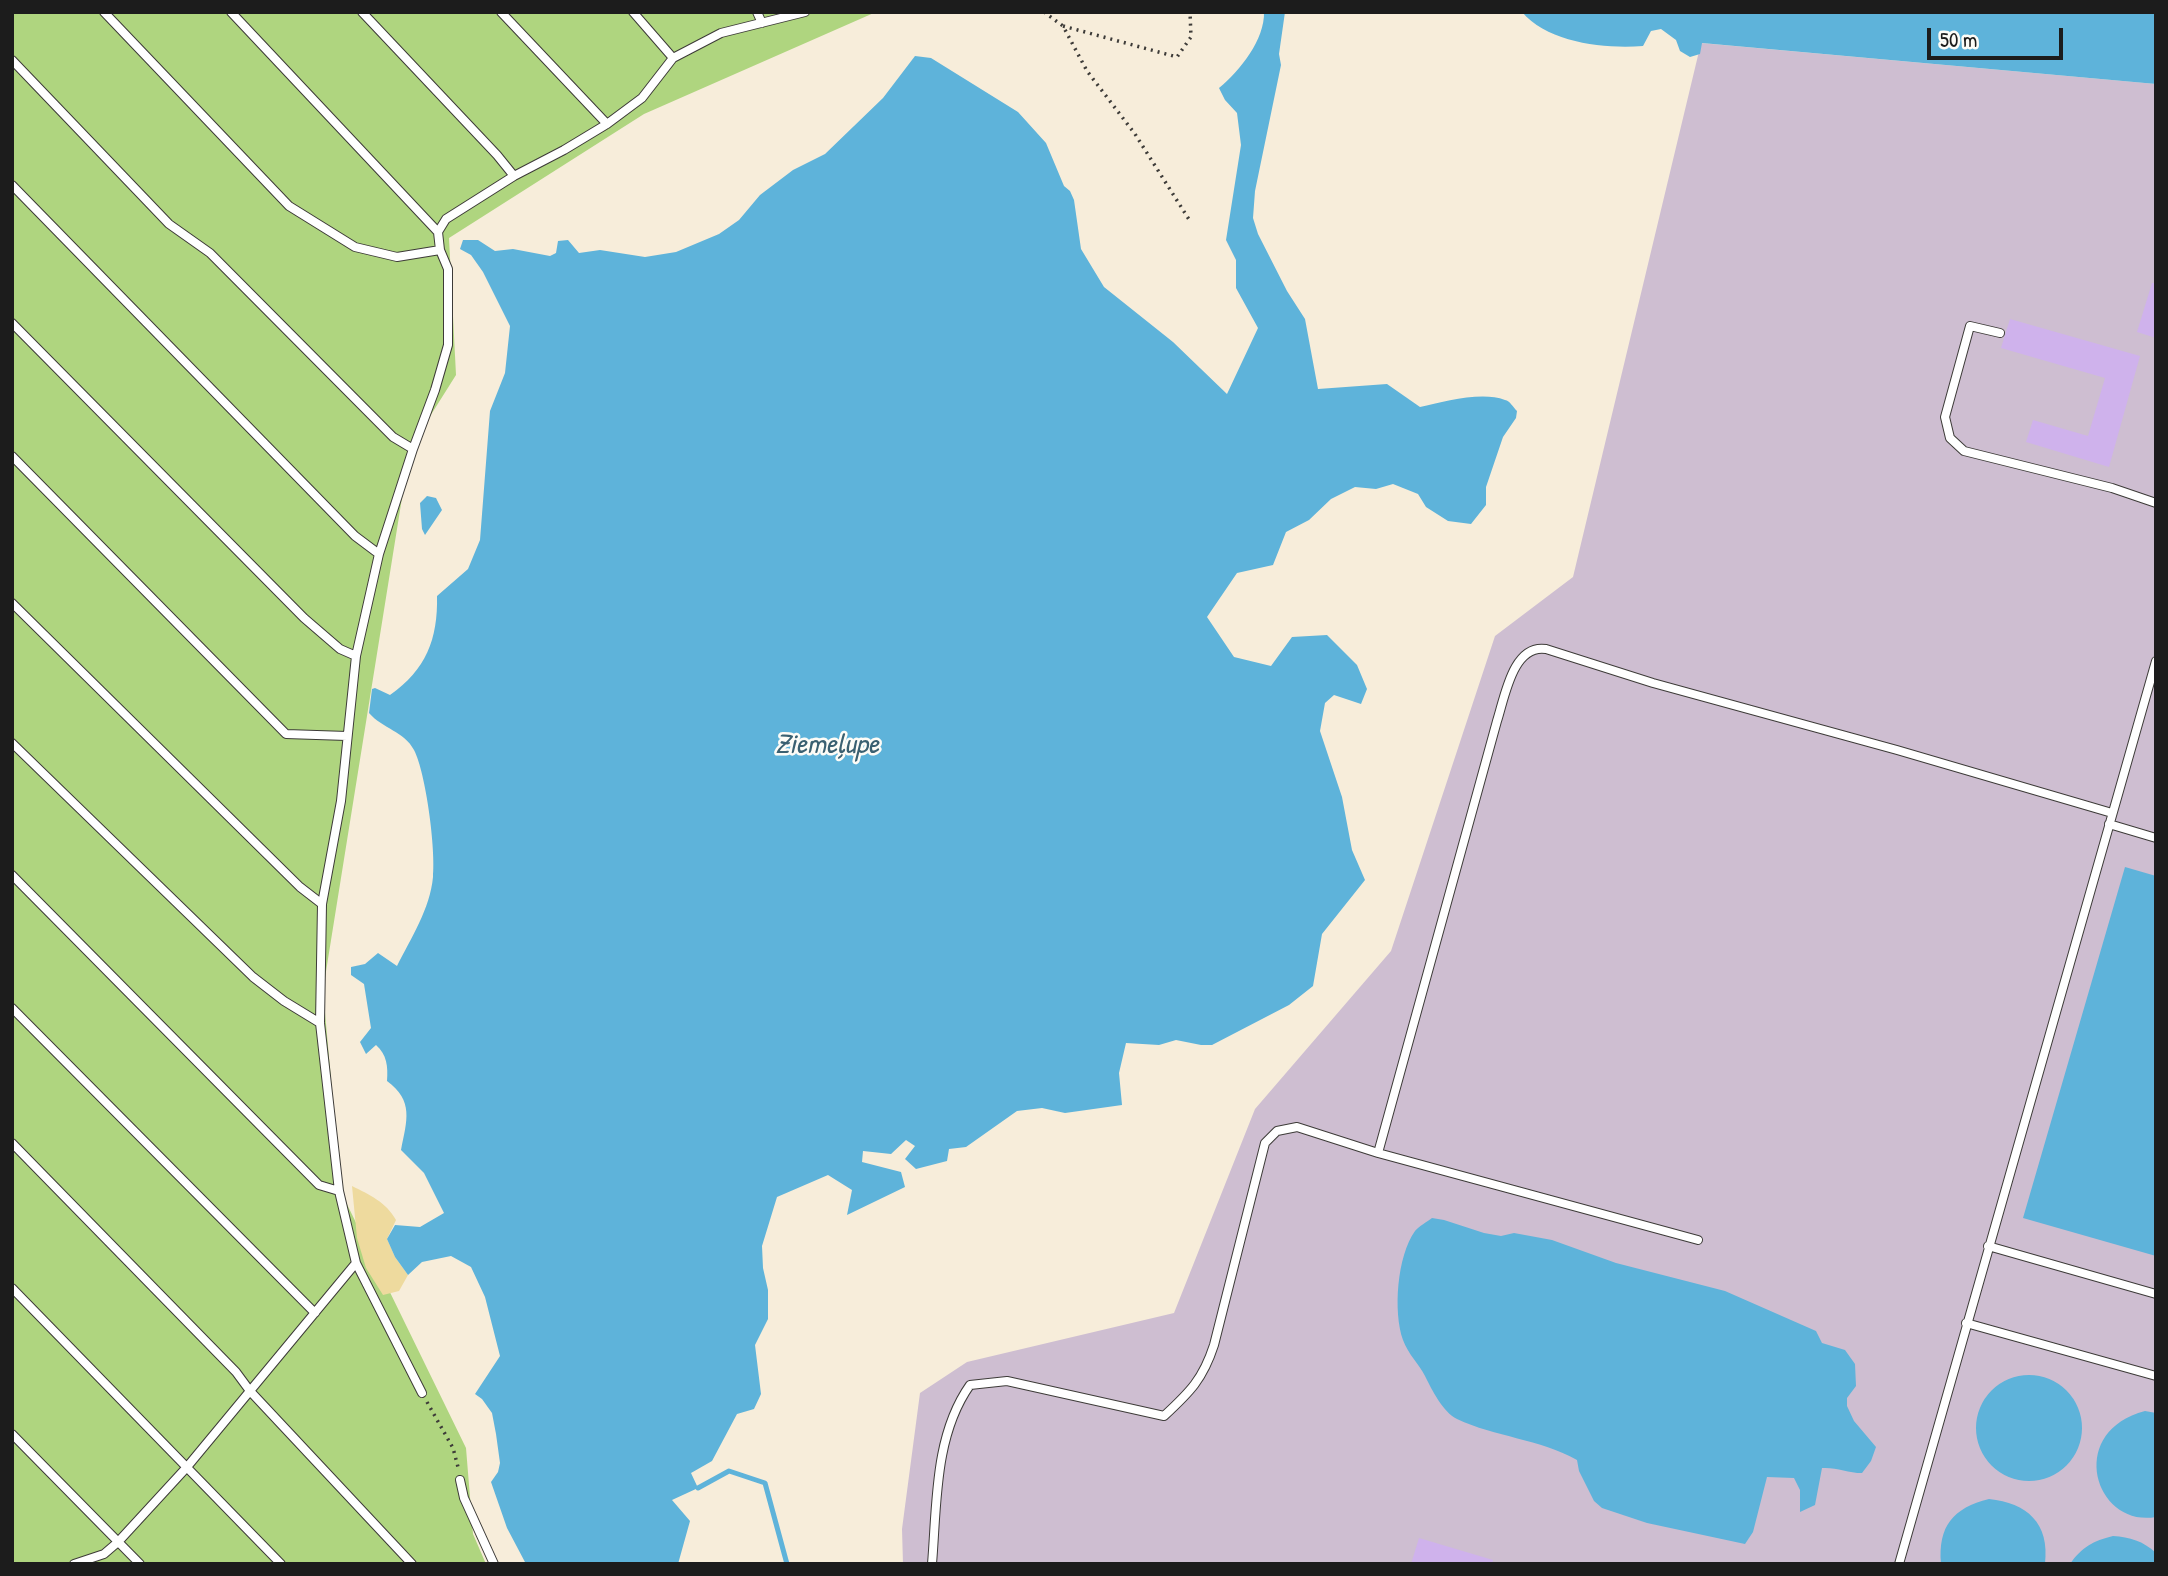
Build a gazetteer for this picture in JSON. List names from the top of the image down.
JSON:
{
  "water": ["Ziemeļupe"],
  "scale_bar": "50 m"
}
